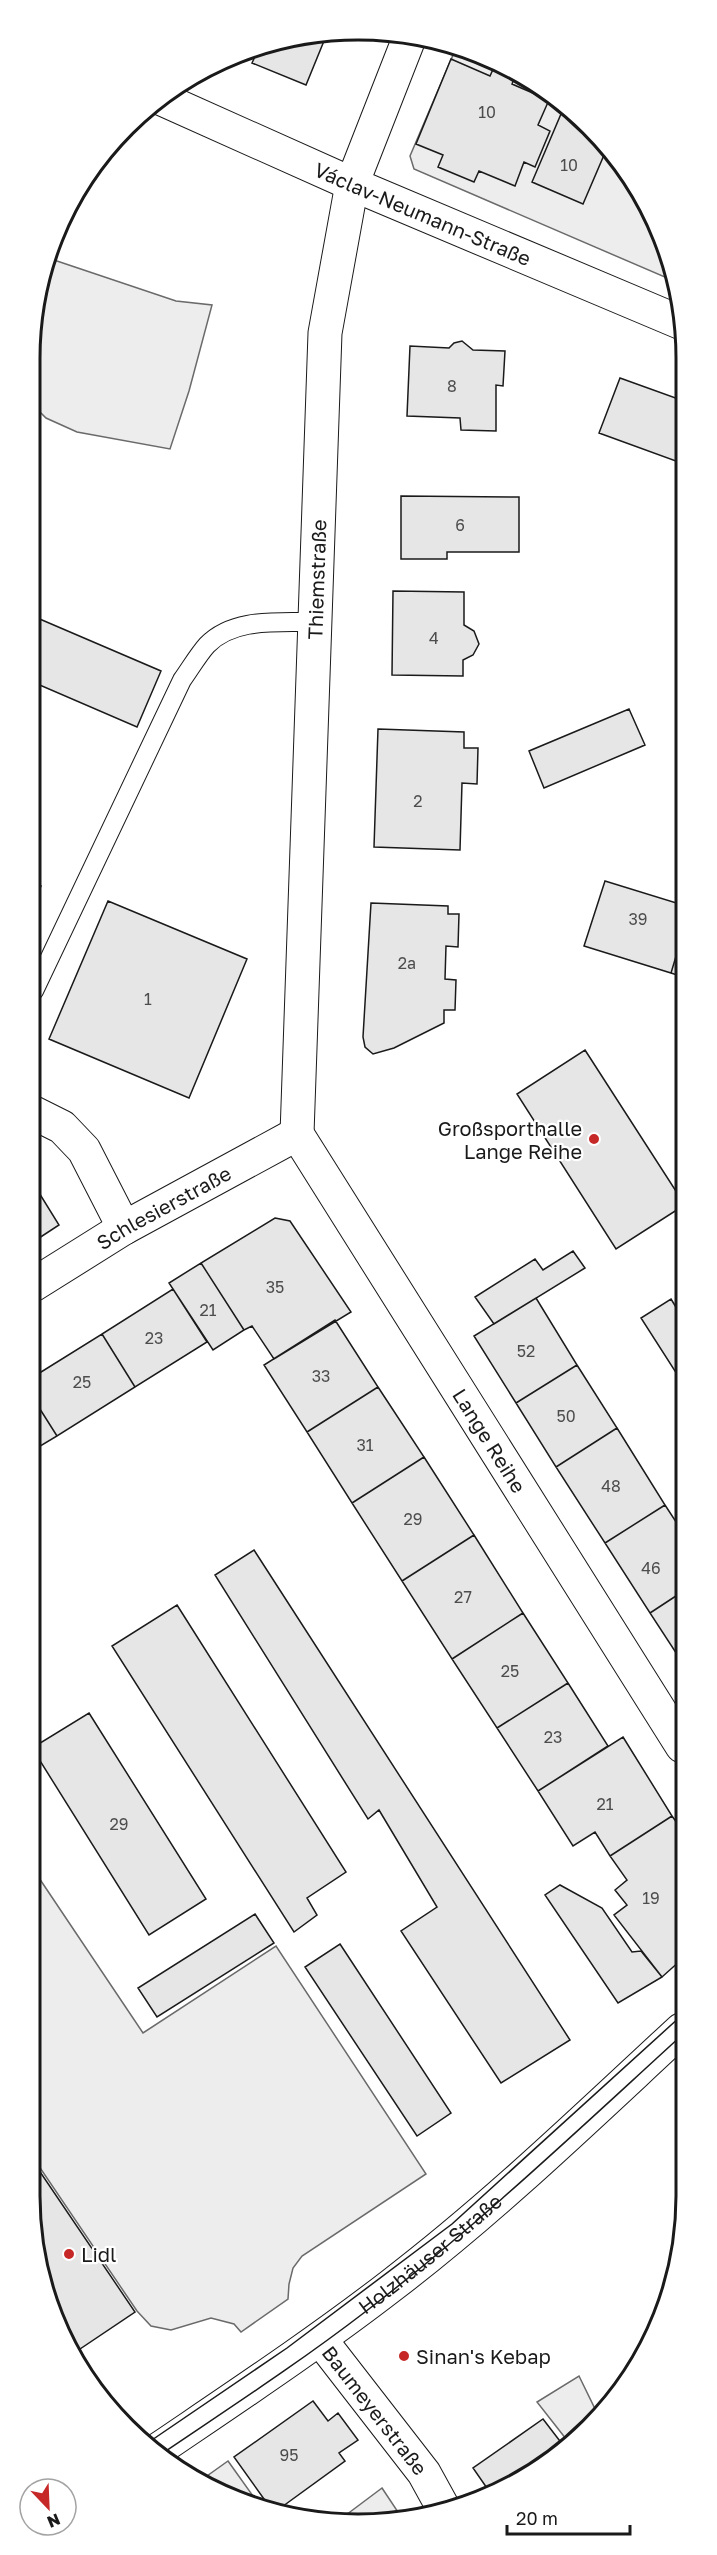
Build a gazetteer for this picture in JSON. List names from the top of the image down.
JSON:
{
  "streets": {
    "street": [
      "Václav-Neumann-Straße",
      "Thiemstraße",
      "Schlesierstraße",
      "Lange Reihe",
      "Holzhäuser Straße",
      "Baumeyerstraße"
    ]
  },
  "crossings": [
    ["Václav-Neumann-Straße", "Thiemstraße"],
    ["Thiemstraße", "Schlesierstraße"],
    ["Thiemstraße", "Lange Reihe"],
    ["Schlesierstraße", "Lange Reihe"],
    ["Holzhäuser Straße", "Baumeyerstraße"]
  ],
  "places": ["Großsporthalle Lange Reihe", "Lidl", "Sinan's Kebap"],
  "house_numbers": [
    "10",
    "10",
    "8",
    "6",
    "4",
    "2",
    "39",
    "2a",
    "1",
    "35",
    "21",
    "23",
    "52",
    "33",
    "25",
    "50",
    "31",
    "48",
    "29",
    "46",
    "27",
    "25",
    "23",
    "21",
    "29",
    "19",
    "95"
  ],
  "scale_bar": "20 m",
  "north": "bottom right"
}
